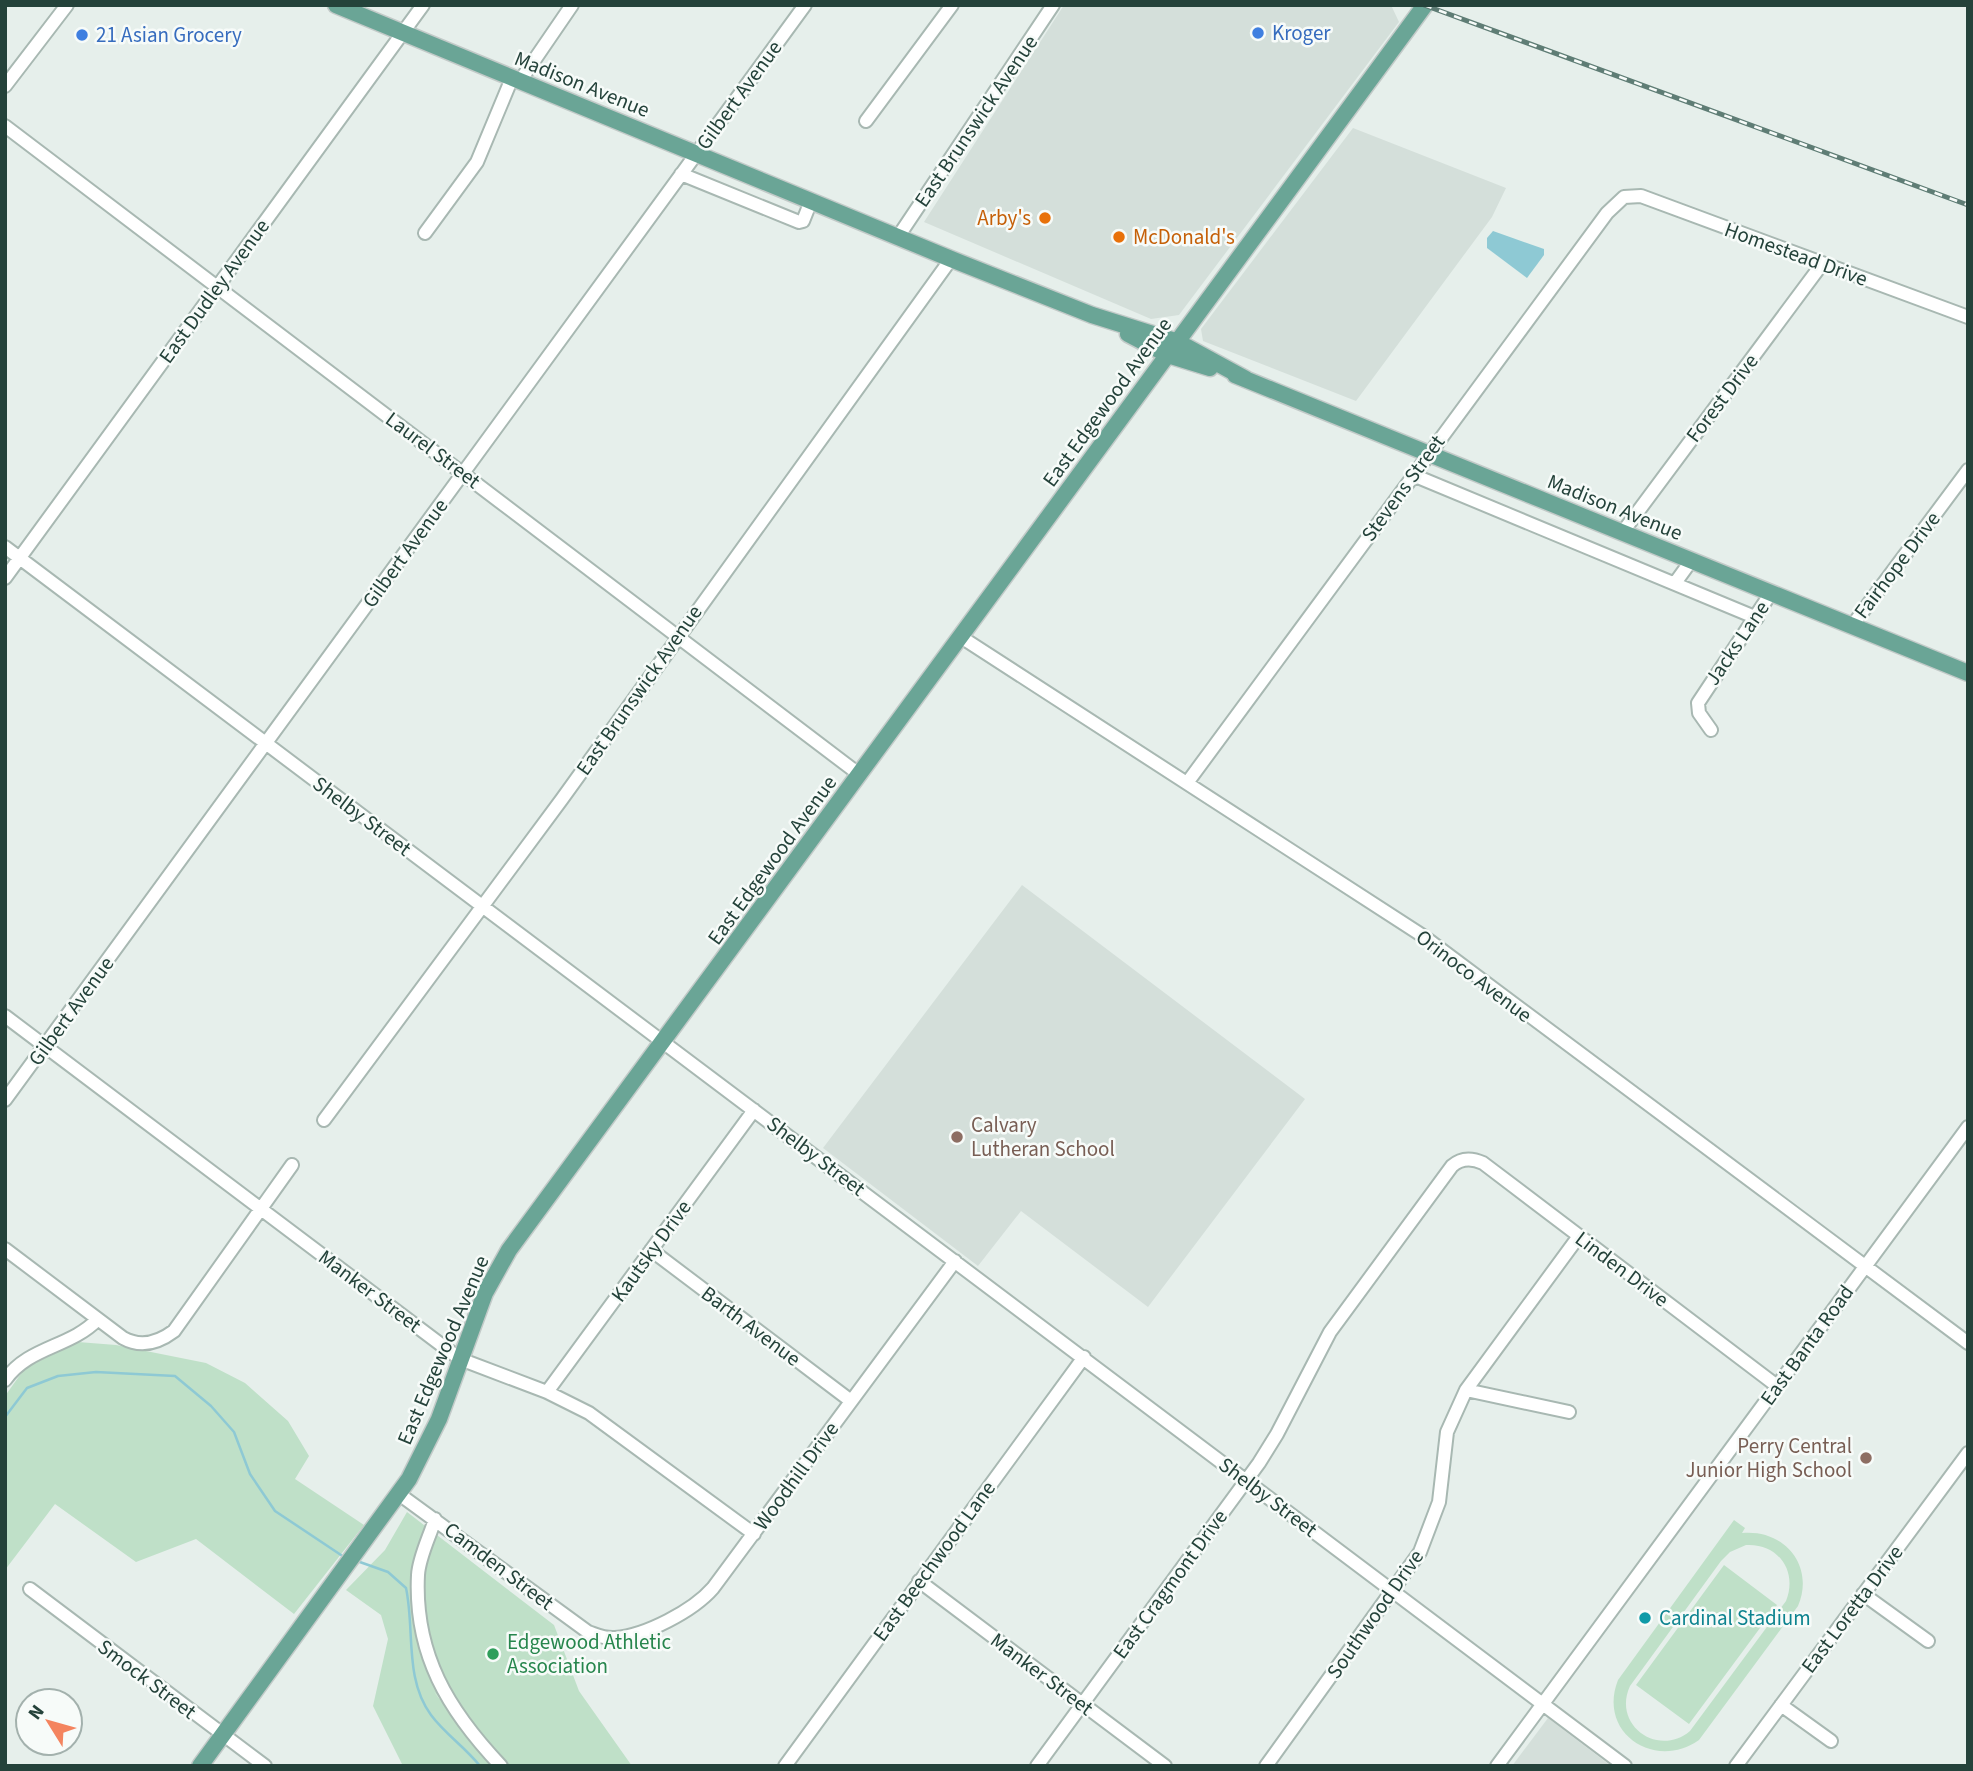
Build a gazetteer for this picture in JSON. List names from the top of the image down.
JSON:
{
  "streets": {
    "main road": ["Madison Avenue", "East Edgewood Avenue"],
    "street": [
      "Gilbert Avenue",
      "East Brunswick Avenue",
      "Homestead Drive",
      "East Dudley Avenue",
      "Forest Drive",
      "Laurel Street",
      "Stevens Street",
      "Fairhope Drive",
      "Jacks Lane",
      "Shelby Street",
      "Orinoco Avenue",
      "Kautsky Drive",
      "Linden Drive",
      "Manker Street",
      "Barth Avenue",
      "East Banta Road",
      "Woodhill Drive",
      "East Beechwood Lane",
      "Camden Street",
      "East Cragmont Drive",
      "East Loretta Drive",
      "Southwood Drive",
      "Smock Street"
    ]
  },
  "crossings": [
    ["Madison Avenue", "Gilbert Avenue"],
    ["Madison Avenue", "East Brunswick Avenue"],
    ["Madison Avenue", "East Dudley Avenue"],
    ["Madison Avenue", "Forest Drive"],
    ["Madison Avenue", "East Edgewood Avenue"],
    ["Madison Avenue", "Stevens Street"],
    ["Madison Avenue", "Fairhope Drive"],
    ["Madison Avenue", "Jacks Lane"],
    ["Gilbert Avenue", "Laurel Street"],
    ["Gilbert Avenue", "Shelby Street"],
    ["Gilbert Avenue", "Manker Street"],
    ["East Brunswick Avenue", "Laurel Street"],
    ["East Brunswick Avenue", "Shelby Street"],
    ["Homestead Drive", "Forest Drive"],
    ["Homestead Drive", "Stevens Street"],
    ["East Dudley Avenue", "Laurel Street"],
    ["East Dudley Avenue", "Shelby Street"],
    ["East Edgewood Avenue", "Laurel Street"],
    ["East Edgewood Avenue", "Shelby Street"],
    ["East Edgewood Avenue", "Orinoco Avenue"],
    ["East Edgewood Avenue", "Manker Street"],
    ["East Edgewood Avenue", "Camden Street"],
    ["East Edgewood Avenue", "Smock Street"],
    ["Stevens Street", "Orinoco Avenue"],
    ["Shelby Street", "Kautsky Drive"],
    ["Shelby Street", "East Banta Road"],
    ["Shelby Street", "Woodhill Drive"],
    ["Shelby Street", "East Beechwood Lane"],
    ["Shelby Street", "East Cragmont Drive"],
    ["Shelby Street", "Southwood Drive"],
    ["Orinoco Avenue", "East Banta Road"],
    ["Kautsky Drive", "Manker Street"],
    ["Kautsky Drive", "Barth Avenue"],
    ["Linden Drive", "East Banta Road"],
    ["Linden Drive", "East Cragmont Drive"],
    ["Linden Drive", "Southwood Drive"],
    ["Manker Street", "Woodhill Drive"],
    ["Manker Street", "East Beechwood Lane"],
    ["Manker Street", "East Cragmont Drive"],
    ["Barth Avenue", "Woodhill Drive"],
    ["Woodhill Drive", "Camden Street"]
  ],
  "places": [
    "Kroger",
    "21 Asian Grocery",
    "Arby's",
    "McDonald's",
    "Calvary Lutheran School",
    "Perry Central Junior High School",
    "Cardinal Stadium",
    "Edgewood Athletic Association"
  ],
  "north": "top left"
}
